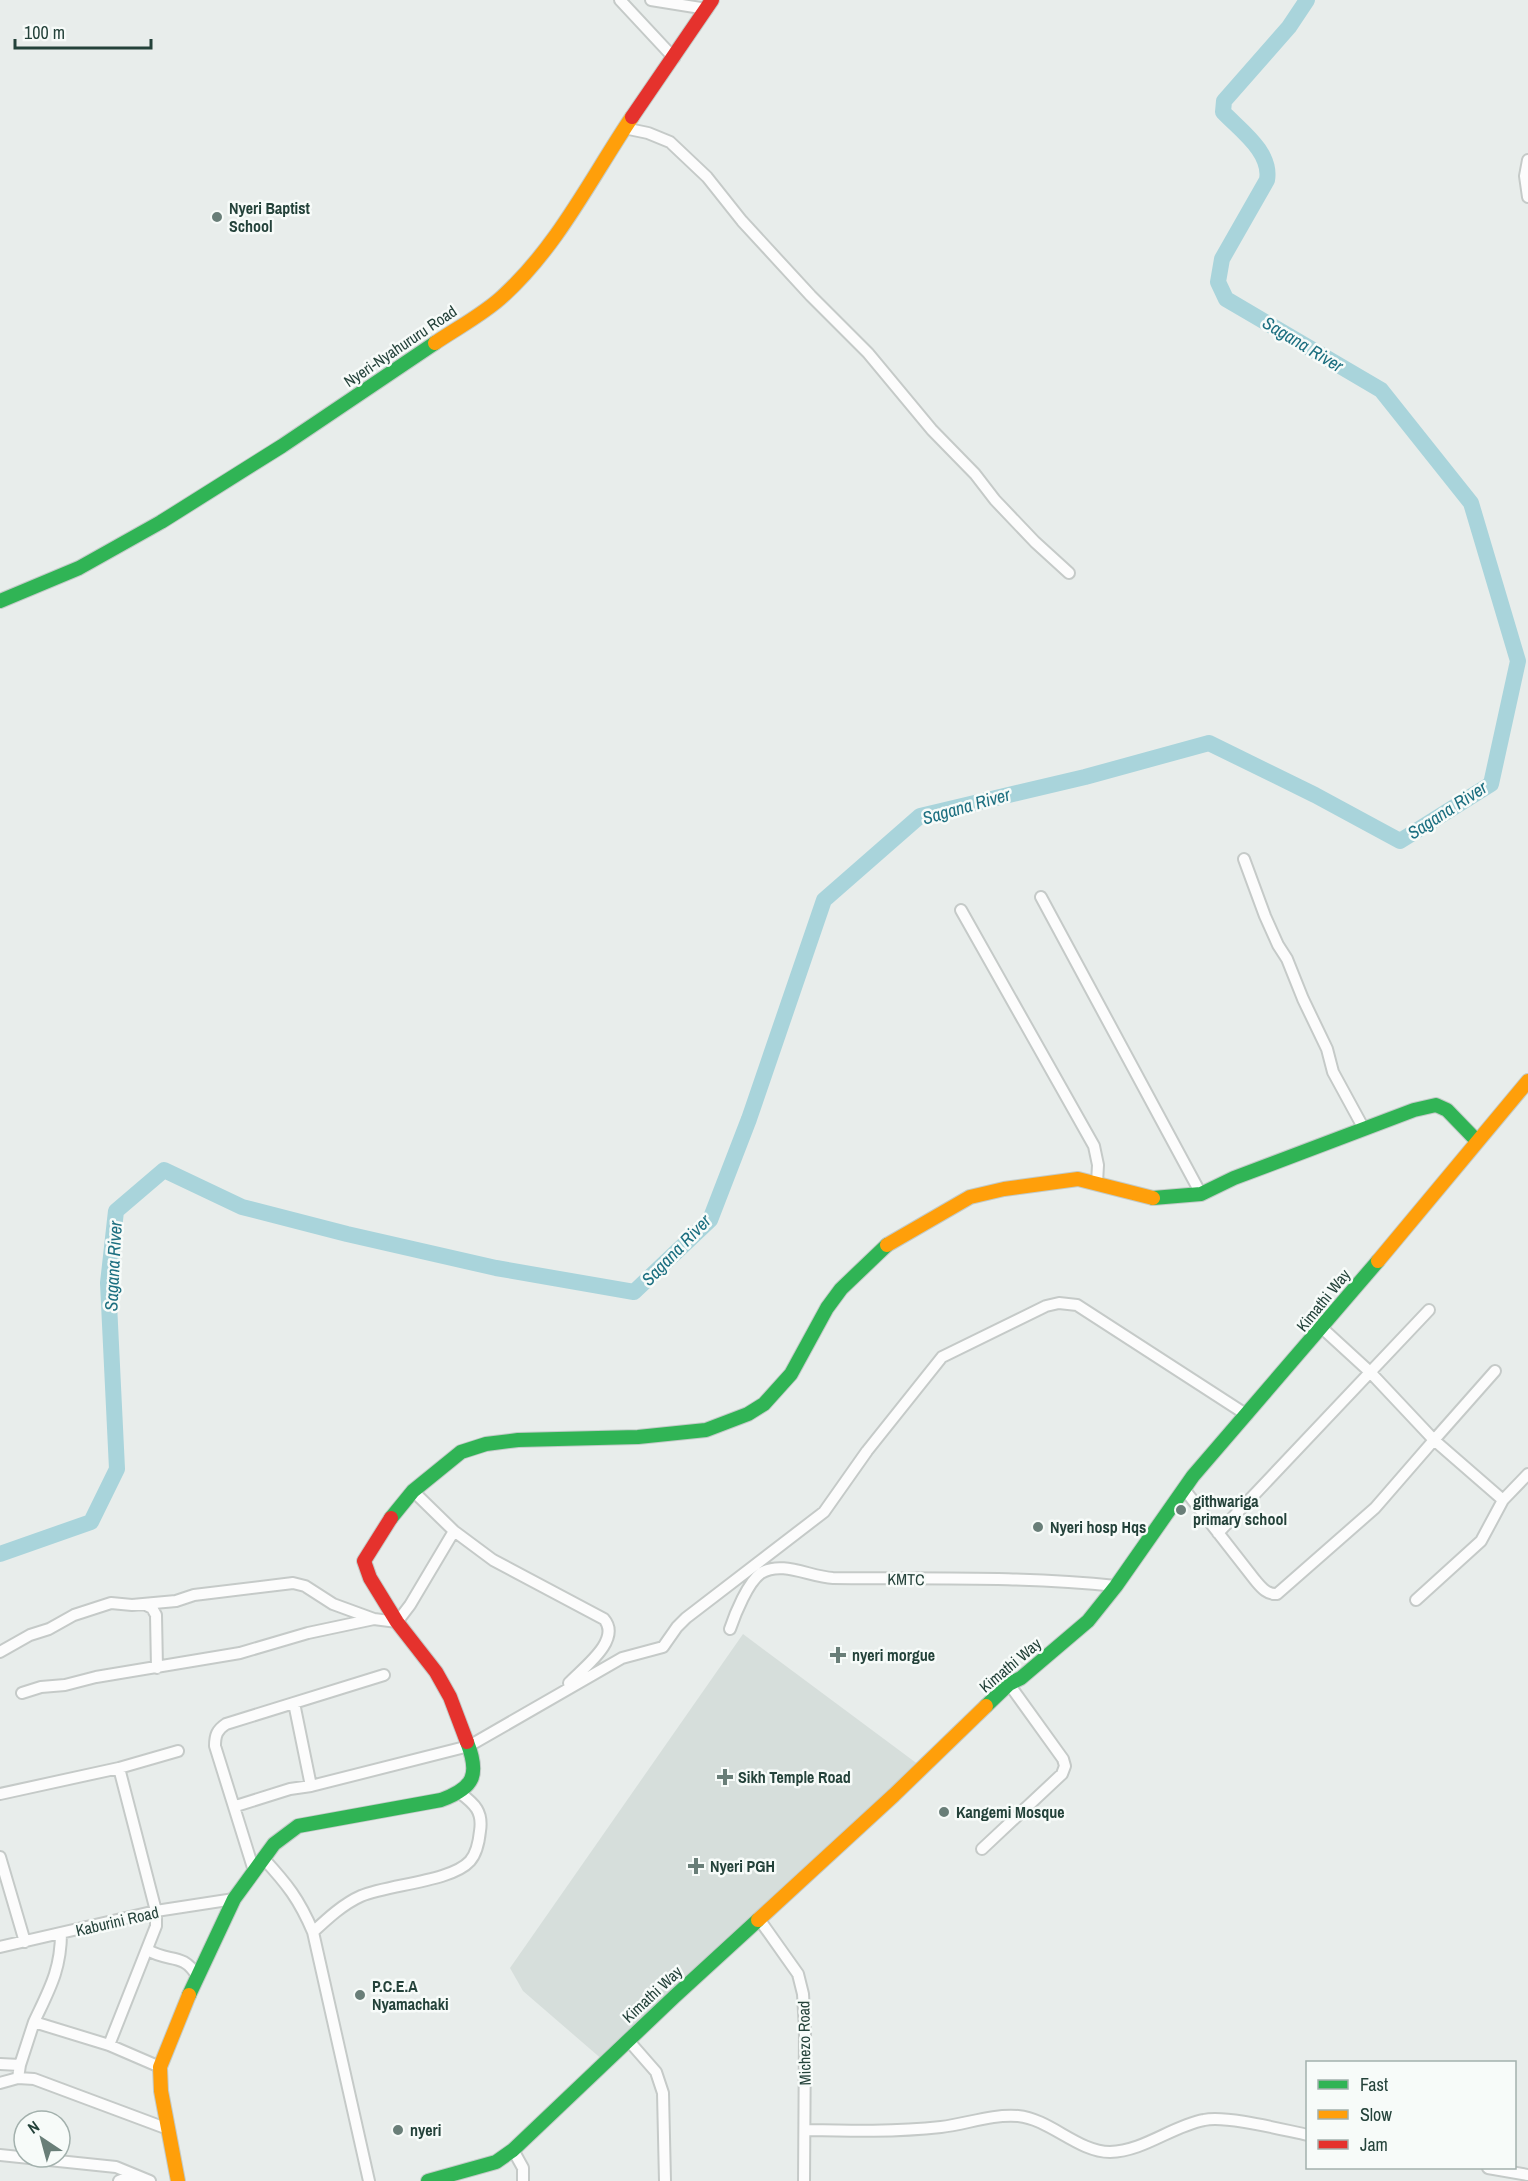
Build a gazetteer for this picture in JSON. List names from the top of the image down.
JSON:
{
  "streets": {
    "street": [
      "Nyeri-Nyahururu Road",
      "Kimathi Way",
      "KMTC",
      "Kaburini Road",
      "Michezo Road"
    ]
  },
  "crossings": [
    ["Kimathi Way", "KMTC"],
    ["Kimathi Way", "Michezo Road"]
  ],
  "water": ["Sagana River"],
  "places": {
    "other": [
      "Nyeri Baptist School",
      "githwariga primary school",
      "Nyeri hosp Hqs",
      "Kangemi Mosque",
      "P.C.E.A Nyamachaki",
      "nyeri"
    ],
    "health": ["nyeri morgue", "Sikh Temple Road", "Nyeri PGH"]
  },
  "legend": ["Fast", "Slow", "Jam"],
  "scale_bar": "100 m",
  "north": "top left"
}
